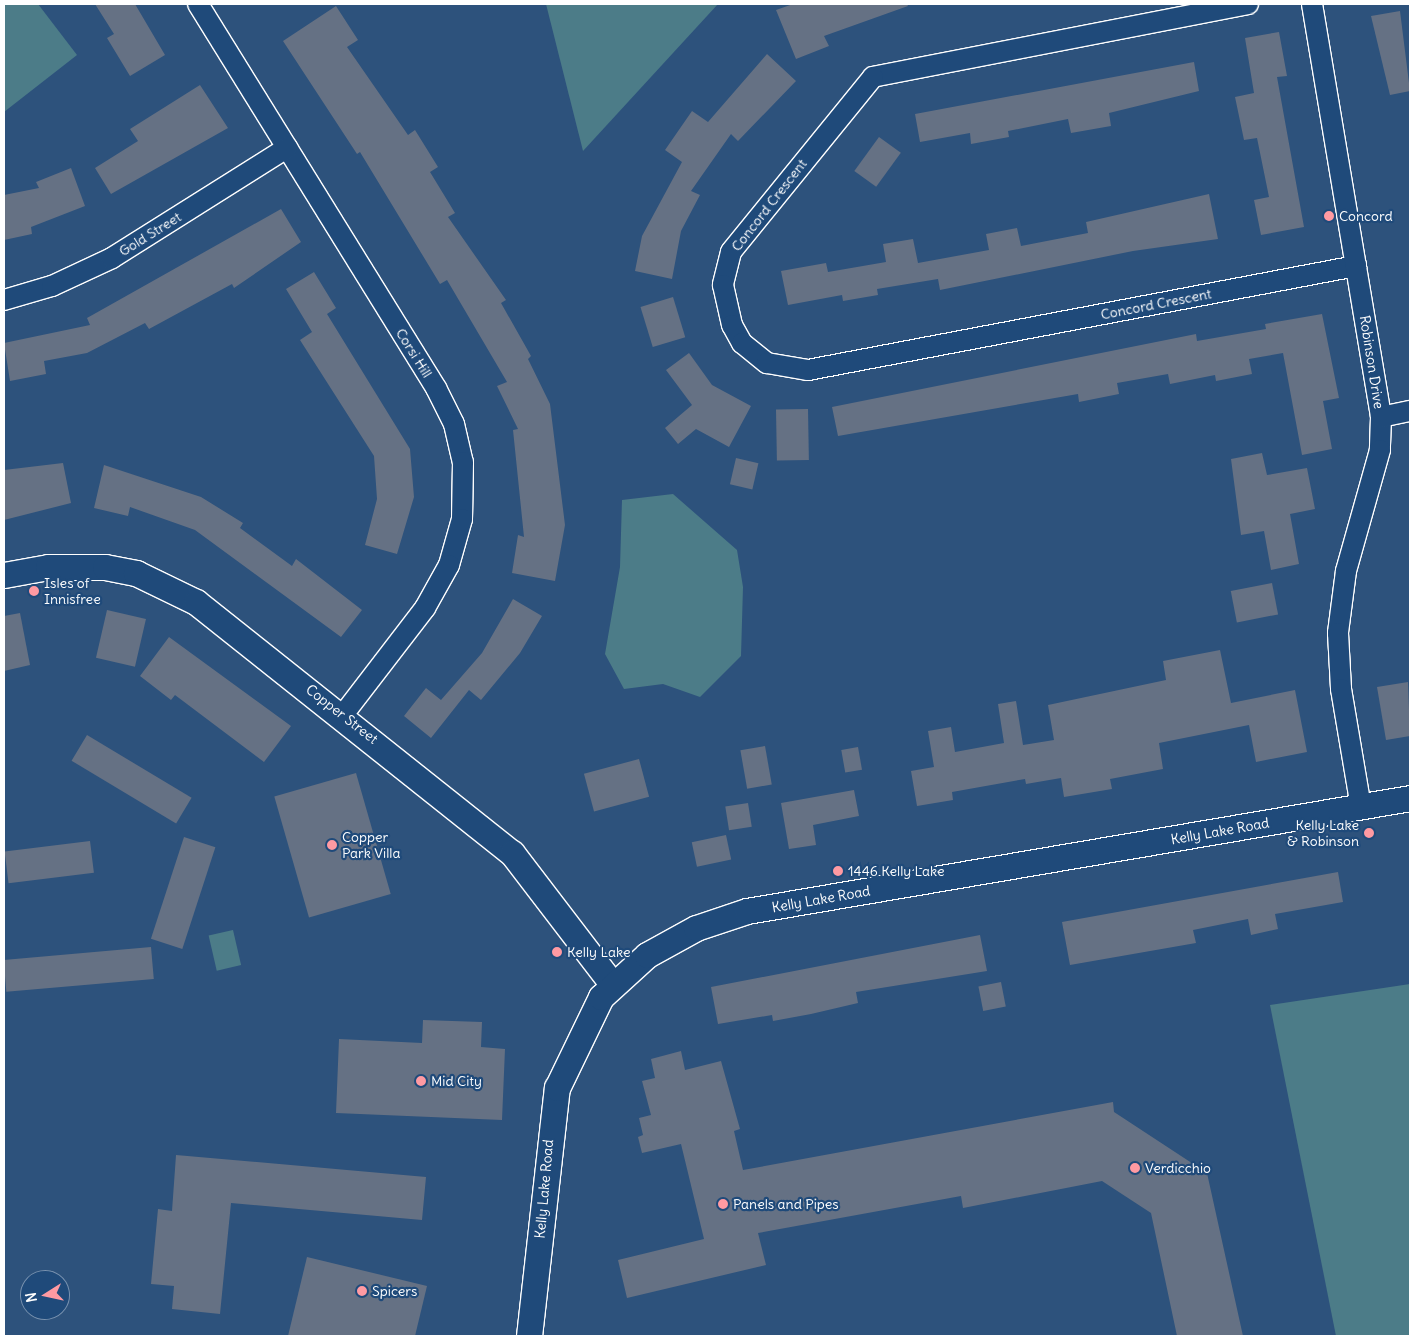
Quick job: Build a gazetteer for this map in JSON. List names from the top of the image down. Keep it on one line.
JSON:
{"streets":{"street":["Concord Crescent","Gold Street","Corsi Hill","Robinson Drive","Copper Street","Kelly Lake Road"]},"crossings":[["Concord Crescent","Robinson Drive"],["Gold Street","Corsi Hill"],["Corsi Hill","Copper Street"],["Robinson Drive","Kelly Lake Road"],["Copper Street","Kelly Lake Road"]],"places":["Concord","Isles of Innisfree","Kelly Lake & Robinson","Copper Park Villa","1446 Kelly Lake","Kelly Lake","Mid City","Verdicchio","Panels and Pipes","Spicers"],"north":"left"}
